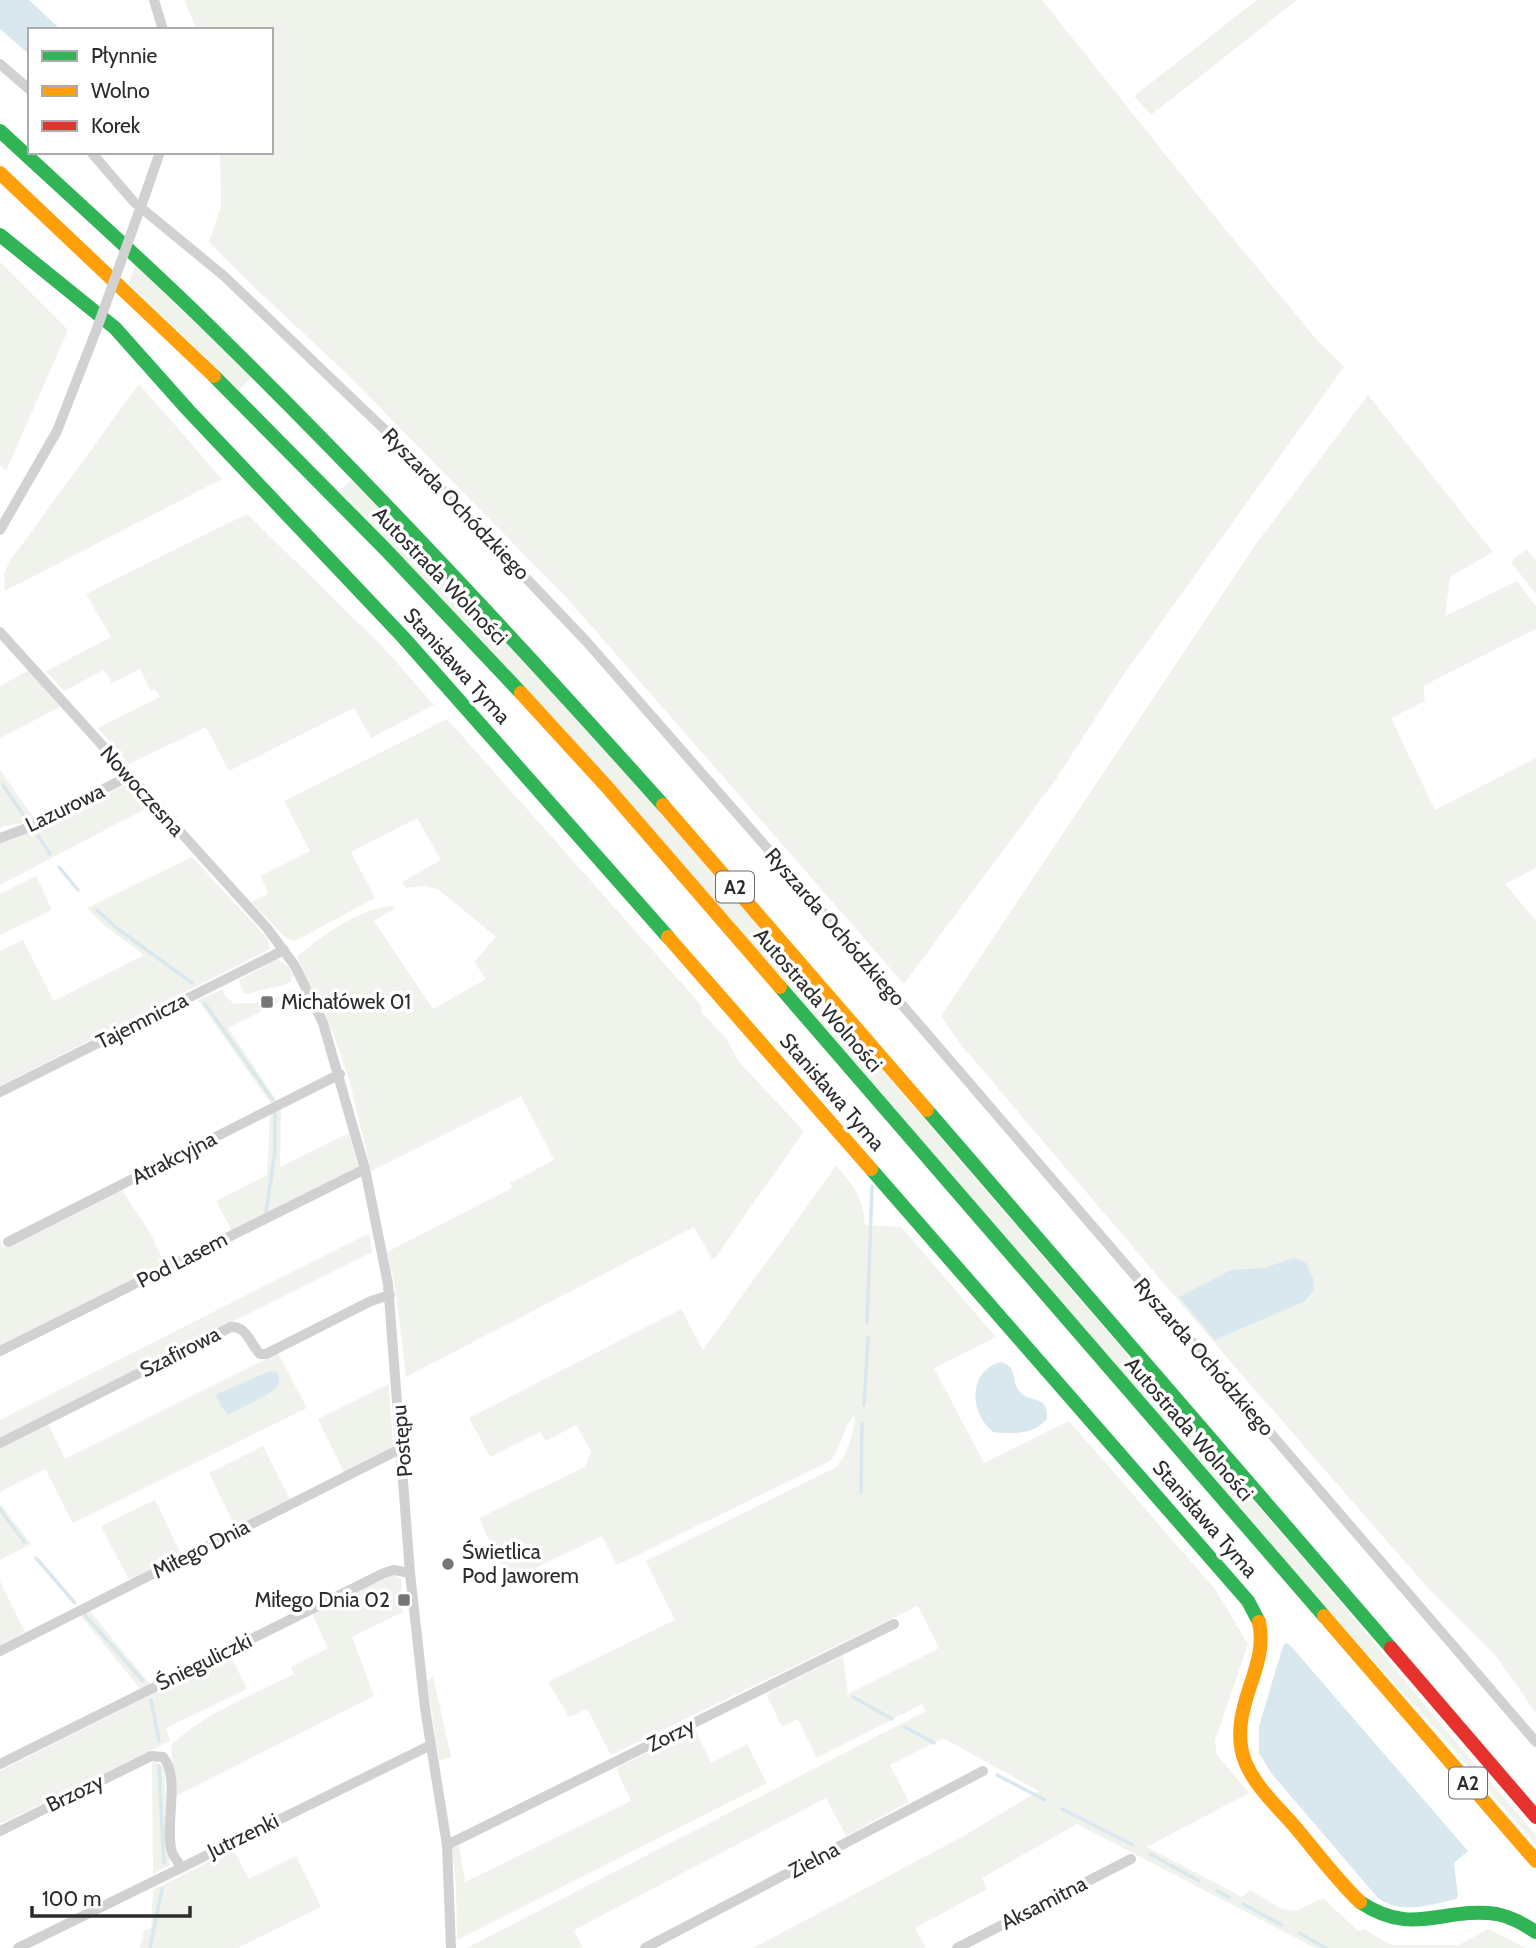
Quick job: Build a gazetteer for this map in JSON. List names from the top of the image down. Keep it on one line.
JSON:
{"streets":{"main road":["Autostrada Wolności","Stanisława Tyma","A2"],"street":["Ryszarda Ochódzkiego","Nowoczesna","Lazurowa","Tajemnicza","Atrakcyjna","Pod Lasem","Szafirowa","Postępu","Miłego Dnia","Śnieguliczki","Zorzy","Brzozy","Jutrzenki","Zielna","Aksamitna"]},"crossings":[["Nowoczesna","Lazurowa"],["Nowoczesna","Tajemnicza"],["Nowoczesna","Postępu"],["Tajemnicza","Postępu"],["Atrakcyjna","Postępu"],["Pod Lasem","Postępu"],["Szafirowa","Postępu"],["Postępu","Miłego Dnia"],["Postępu","Śnieguliczki"],["Postępu","Zorzy"],["Postępu","Jutrzenki"],["Brzozy","Jutrzenki"]],"places":{"transit":["Michałówek 01","Miłego Dnia 02"],"other":["Świetlica Pod Jaworem"]},"legend":["Płynnie","Wolno","Korek"],"scale_bar":"100 m"}
